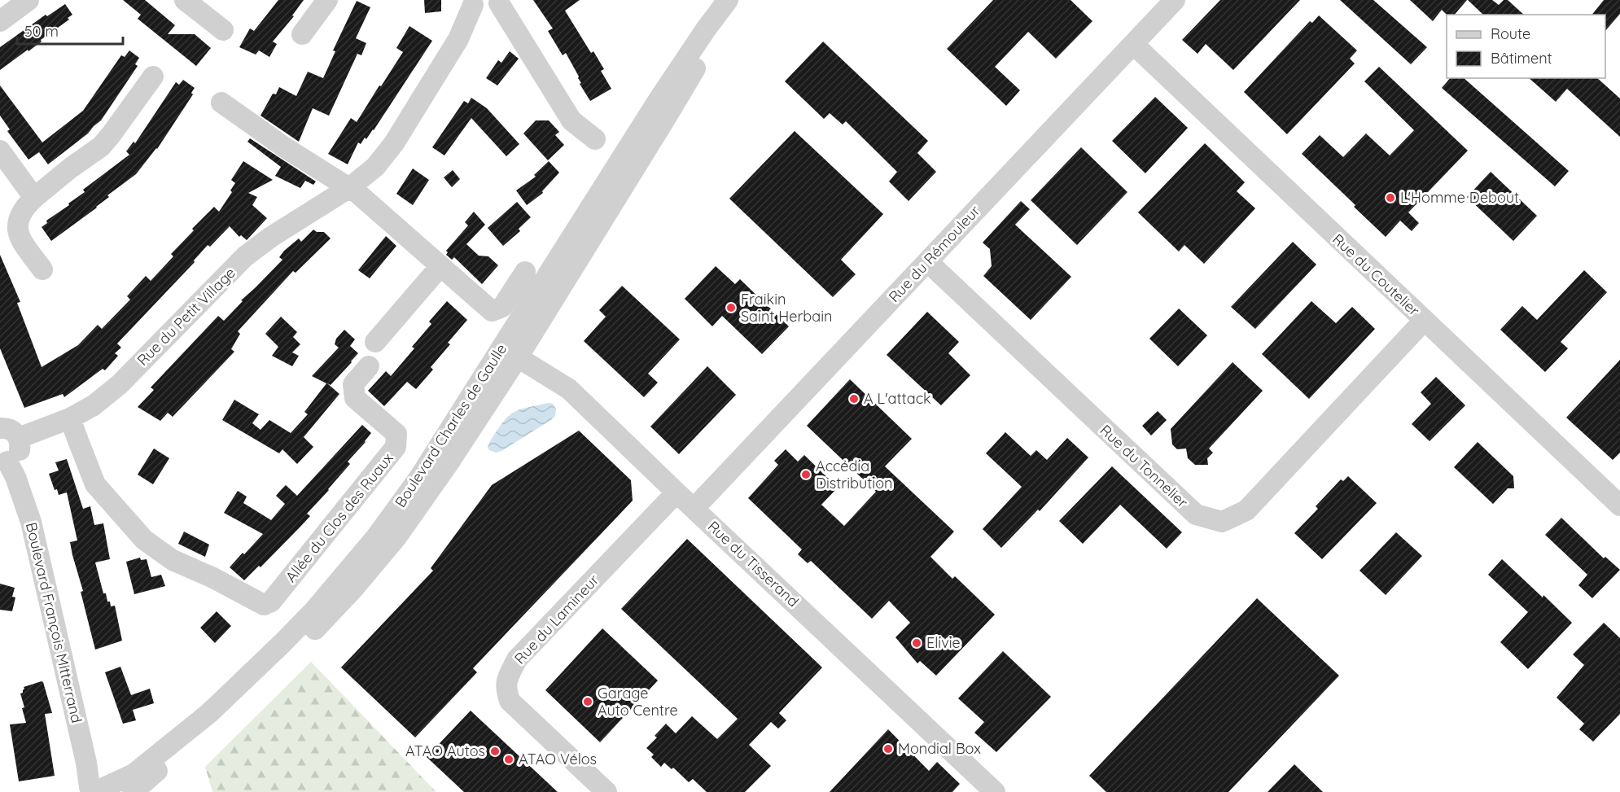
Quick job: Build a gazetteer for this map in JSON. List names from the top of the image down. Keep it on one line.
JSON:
{"streets":{"street":["Rue du Rémouleur","Rue du Coutelier","Rue du Petit Village","Boulevard Charles de Gaulle","Rue du Tonnelier","Allée du Clos des Ruaux","Rue du Tisserand","Rue du Lamineur","Boulevard François Mitterrand"]},"crossings":[["Rue du Rémouleur","Rue du Coutelier"],["Rue du Rémouleur","Rue du Tonnelier"],["Rue du Rémouleur","Rue du Tisserand"],["Rue du Coutelier","Rue du Tonnelier"],["Rue du Petit Village","Allée du Clos des Ruaux"],["Boulevard Charles de Gaulle","Rue du Tisserand"],["Boulevard Charles de Gaulle","Boulevard François Mitterrand"],["Rue du Tisserand","Rue du Lamineur"]],"places":["L'Homme Debout","Fraikin Saint Herbain","A L'attack","Accédia Distribution","Elivie","Garage Auto Centre","Mondial Box","ATAO Autos","ATAO Vélos"],"legend":["Route","Bâtiment"],"scale_bar":"50 m"}
